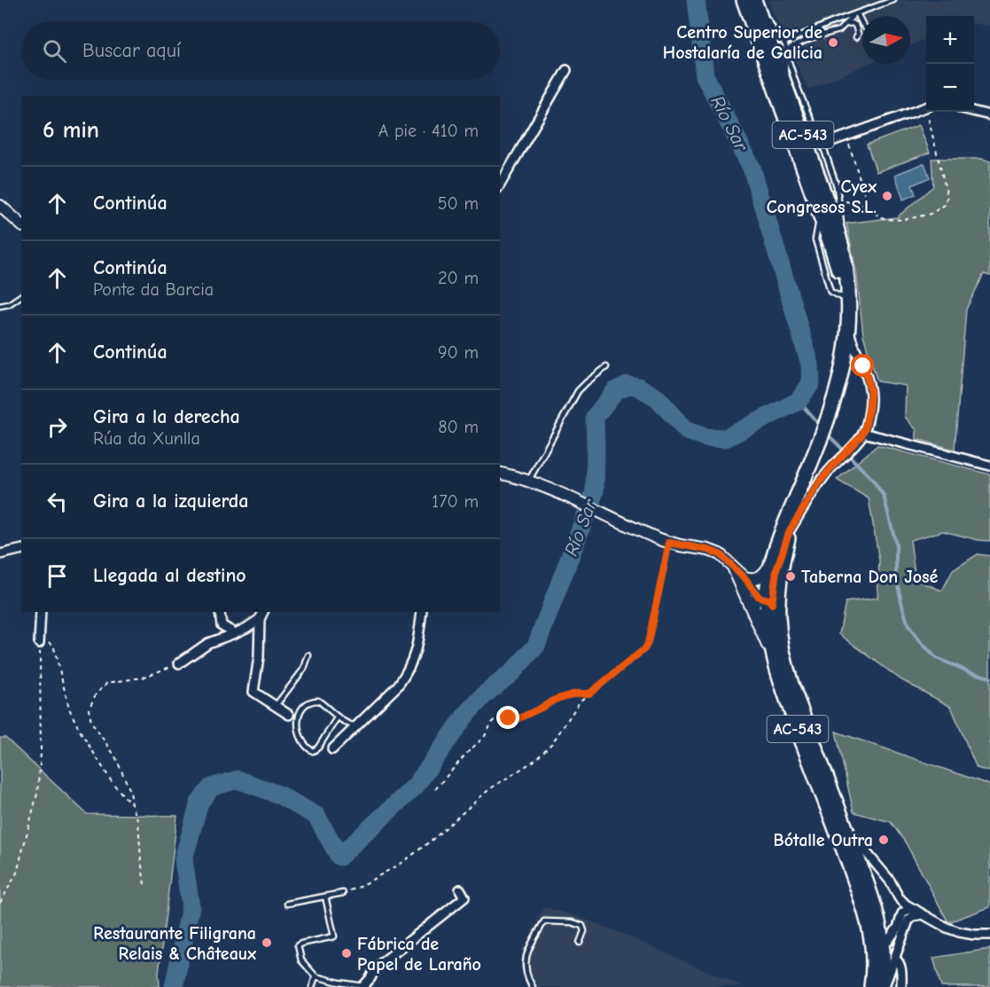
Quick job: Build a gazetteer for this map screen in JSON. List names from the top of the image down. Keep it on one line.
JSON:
{"streets":{"main road":["AC-543"]},"water":["Río Sar"],"places":["Centro Superior de Hostalaría de Galicia","Cyex Congresos S.L.","Taberna Don José","Bótalle Outra","Restaurante Filigrana Relais & Châteaux","Fábrica de Papel de Laraño"],"north":"right","page":{"map_buttons":["+","−"],"search":"Buscar aquí","heading":["6 min","A pie · 410 m"],"list":[["Continúa","50 m"],["Continúa","Ponte da Barcia","20 m"],["Continúa","90 m"],["Gira a la derecha","Rúa da Xunlla","80 m"],["Gira a la izquierda","170 m"],"Llegada al destino"]}}
